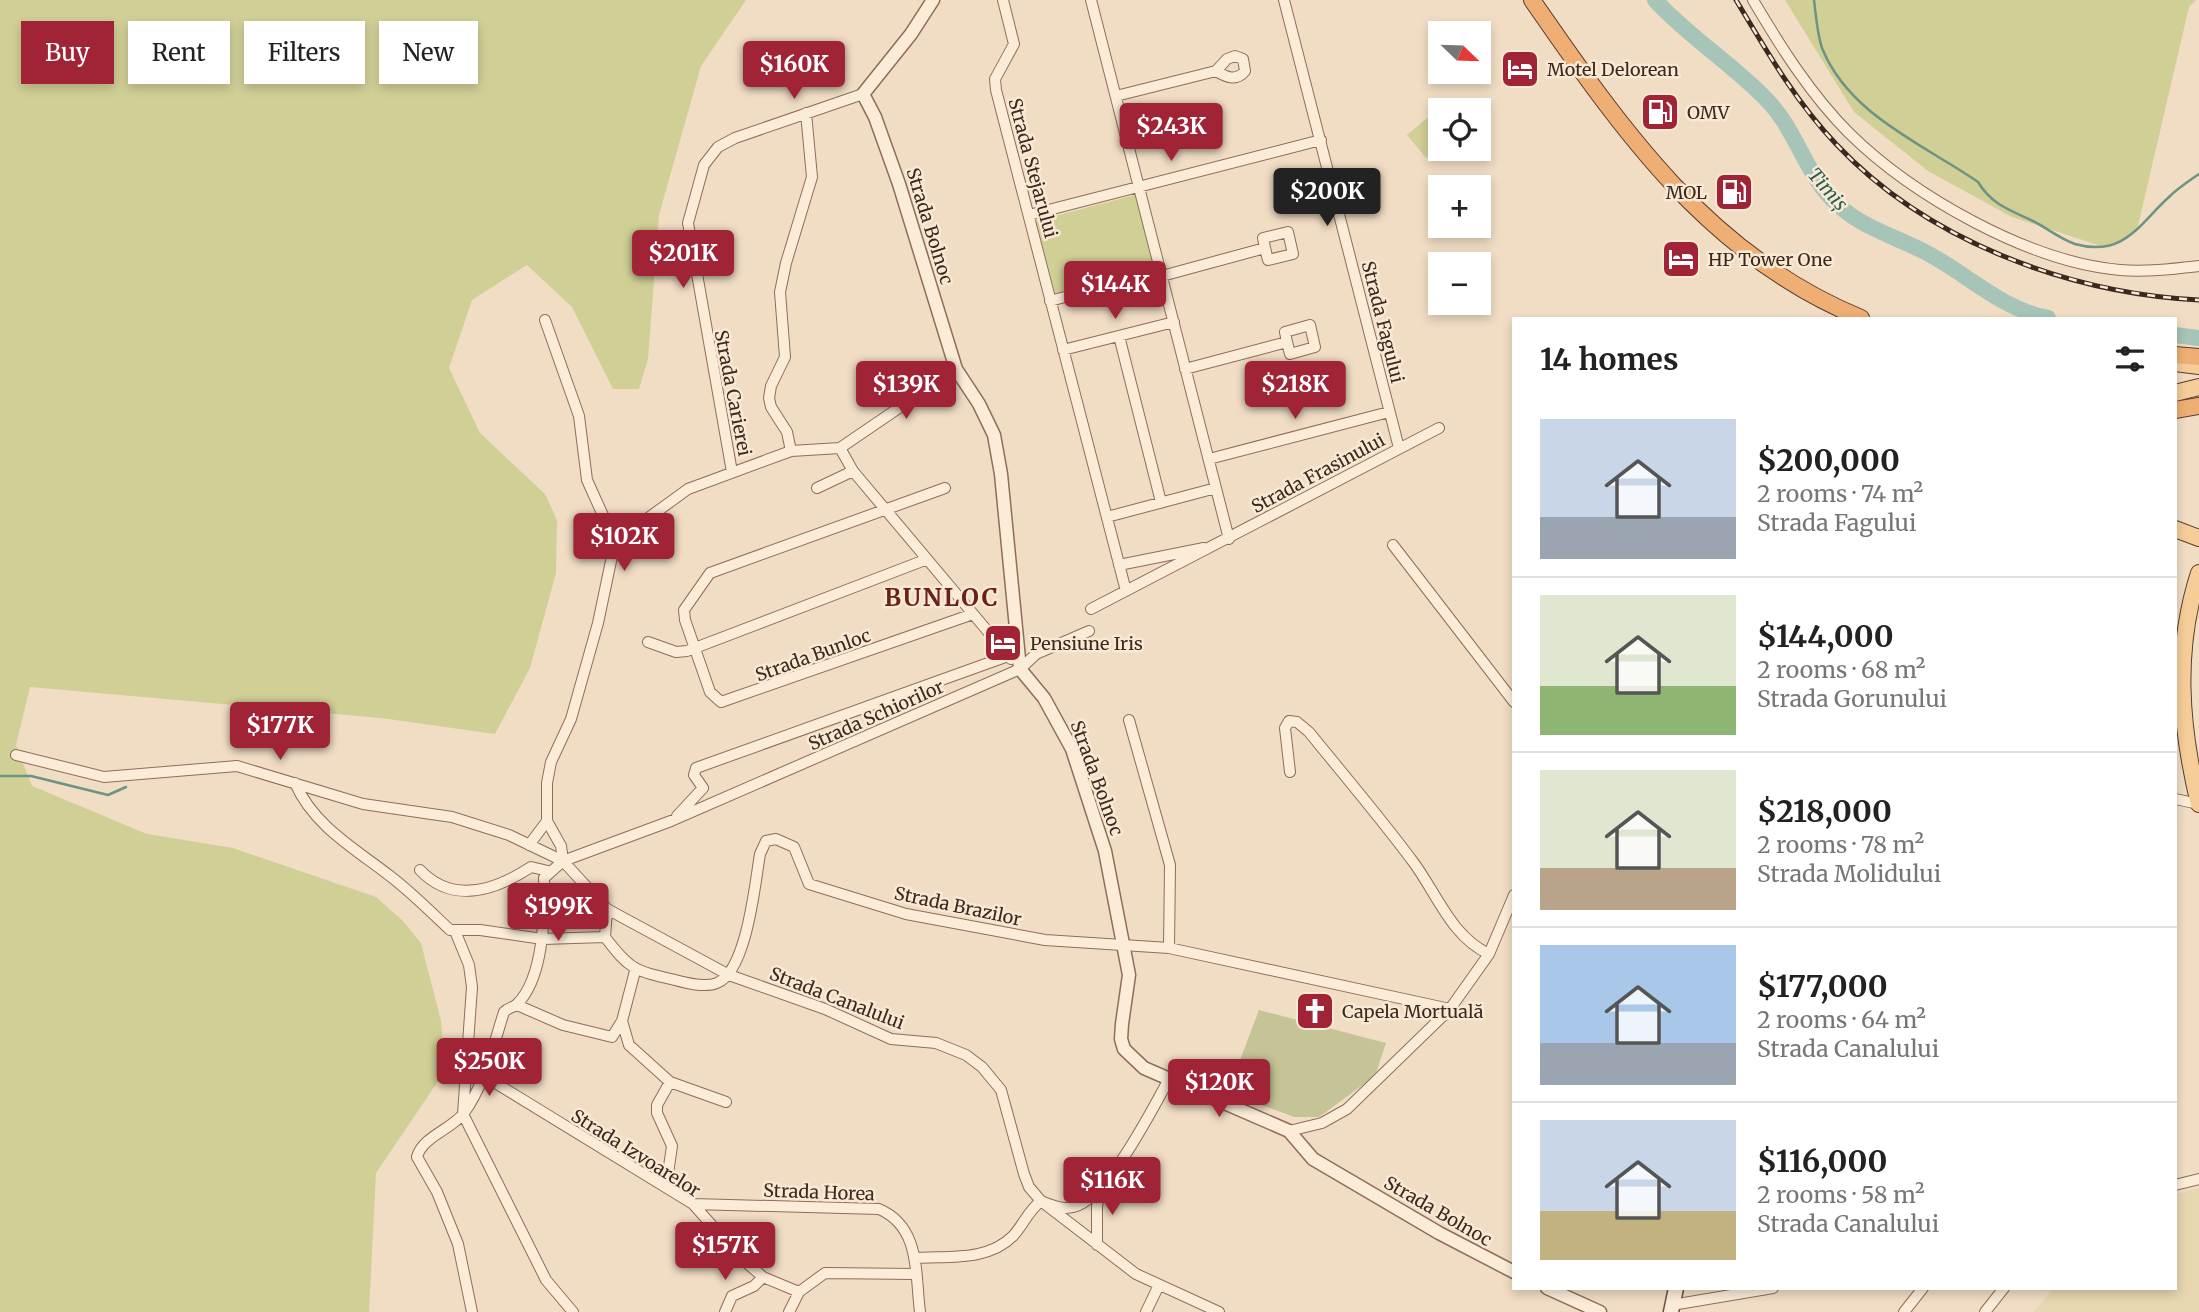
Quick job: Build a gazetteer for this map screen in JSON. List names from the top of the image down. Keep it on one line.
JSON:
{"streets":{"street":["Strada Stejarului","Strada Bolnoc","Strada Fagului","Strada Carierei","Strada Frasinului","Strada Bunloc","Strada Schiorilor","Strada Brazilor","Strada Canalului","Strada Izvoarelor","Strada Horea"]},"crossings":[["Strada Stejarului","Strada Frasinului"],["Strada Bolnoc","Strada Carierei"],["Strada Bolnoc","Strada Schiorilor"],["Strada Bolnoc","Strada Brazilor"],["Strada Fagului","Strada Frasinului"],["Strada Schiorilor","Strada Canalului"],["Strada Brazilor","Strada Canalului"],["Strada Izvoarelor","Strada Horea"]],"districts":["BUNLOC"],"water":["Timiș"],"places":{"hotel":["Motel Delorean","HP Tower One","Pensiune Iris"],"fuel station":["OMV","MOL"],"church":["Capela Mortuală"]},"north":"bottom right","page":{"map_buttons":["+","−"],"chip":["Buy","Rent","Filters","New"],"price":["$160K","$243K","$200K","$201K","$144K","$139K","$218K","$102K","$177K","$199K","$250K","$120K","$116K","$157K"],"heading":"14 homes","list":[{"name":"$200,000","note":"2 rooms · 74 m² · Strada Fagului"},{"name":"$144,000","note":"2 rooms · 68 m² · Strada Gorunului"},{"name":"$218,000","note":"2 rooms · 78 m² · Strada Molidului"},{"name":"$177,000","note":"2 rooms · 64 m² · Strada Canalului"},{"name":"$116,000","note":"2 rooms · 58 m² · Strada Canalului"}]}}
